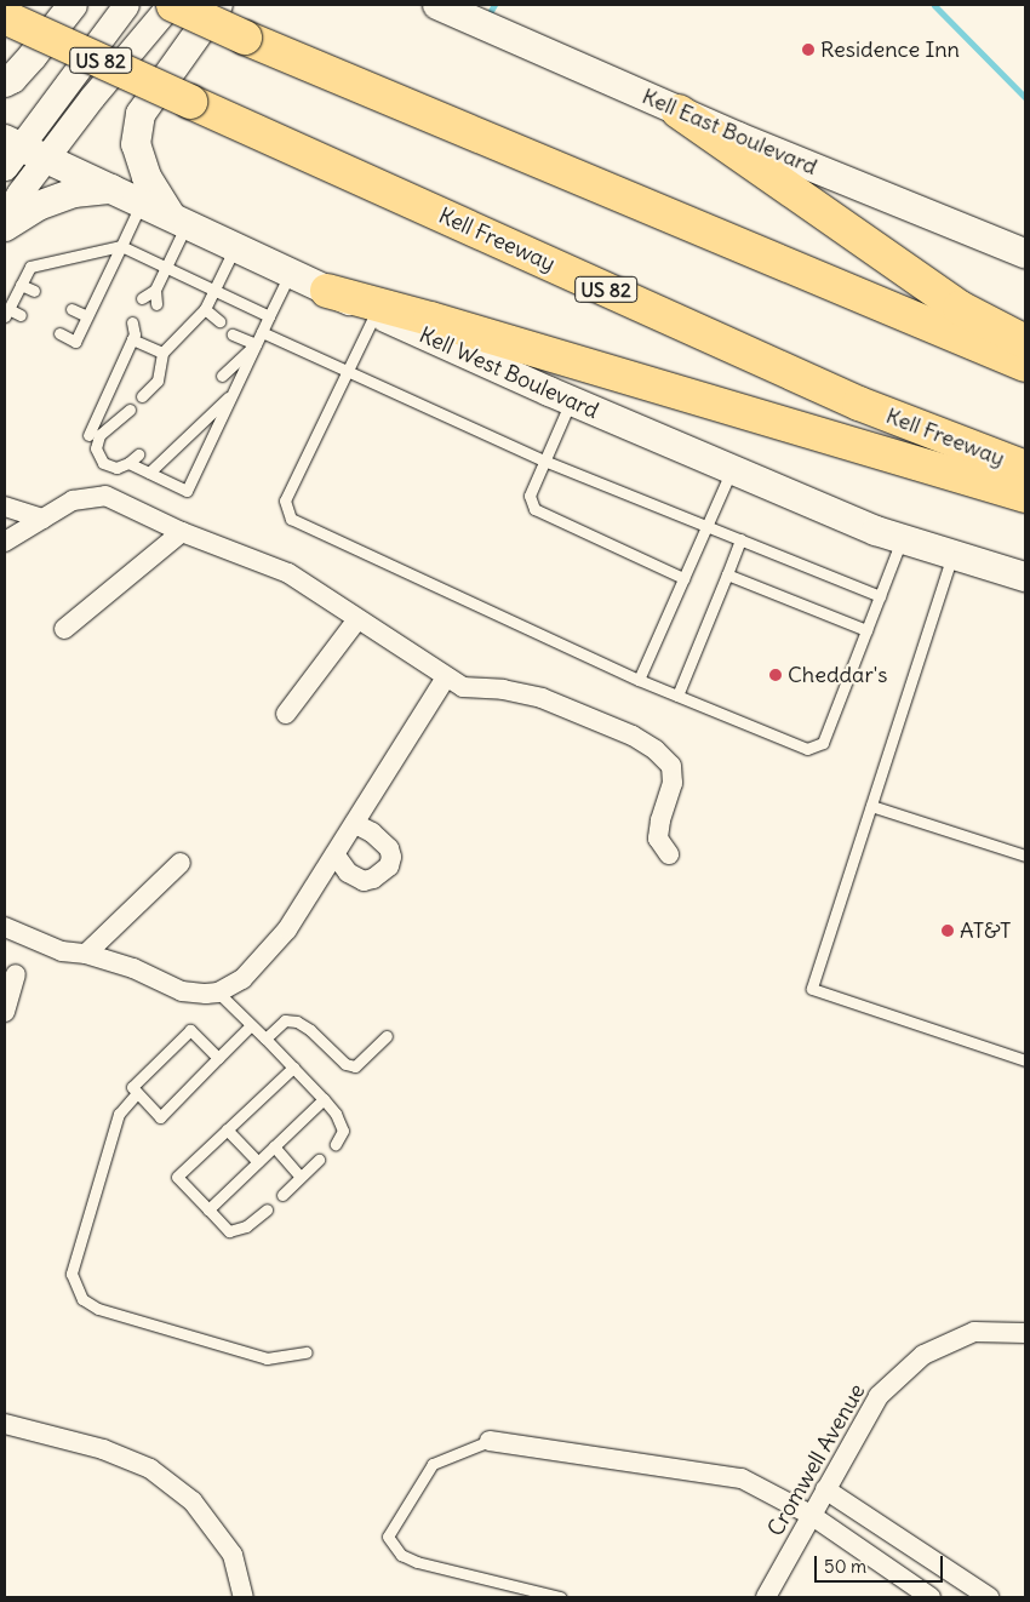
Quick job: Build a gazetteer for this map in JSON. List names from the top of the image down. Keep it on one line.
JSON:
{"streets":{"highway":["US 82","Kell Freeway"],"main road":["Kell East Boulevard","Kell West Boulevard"],"street":["Cromwell Avenue"]},"places":["Residence Inn","Cheddar's","AT&T"],"scale_bar":"50 m"}
